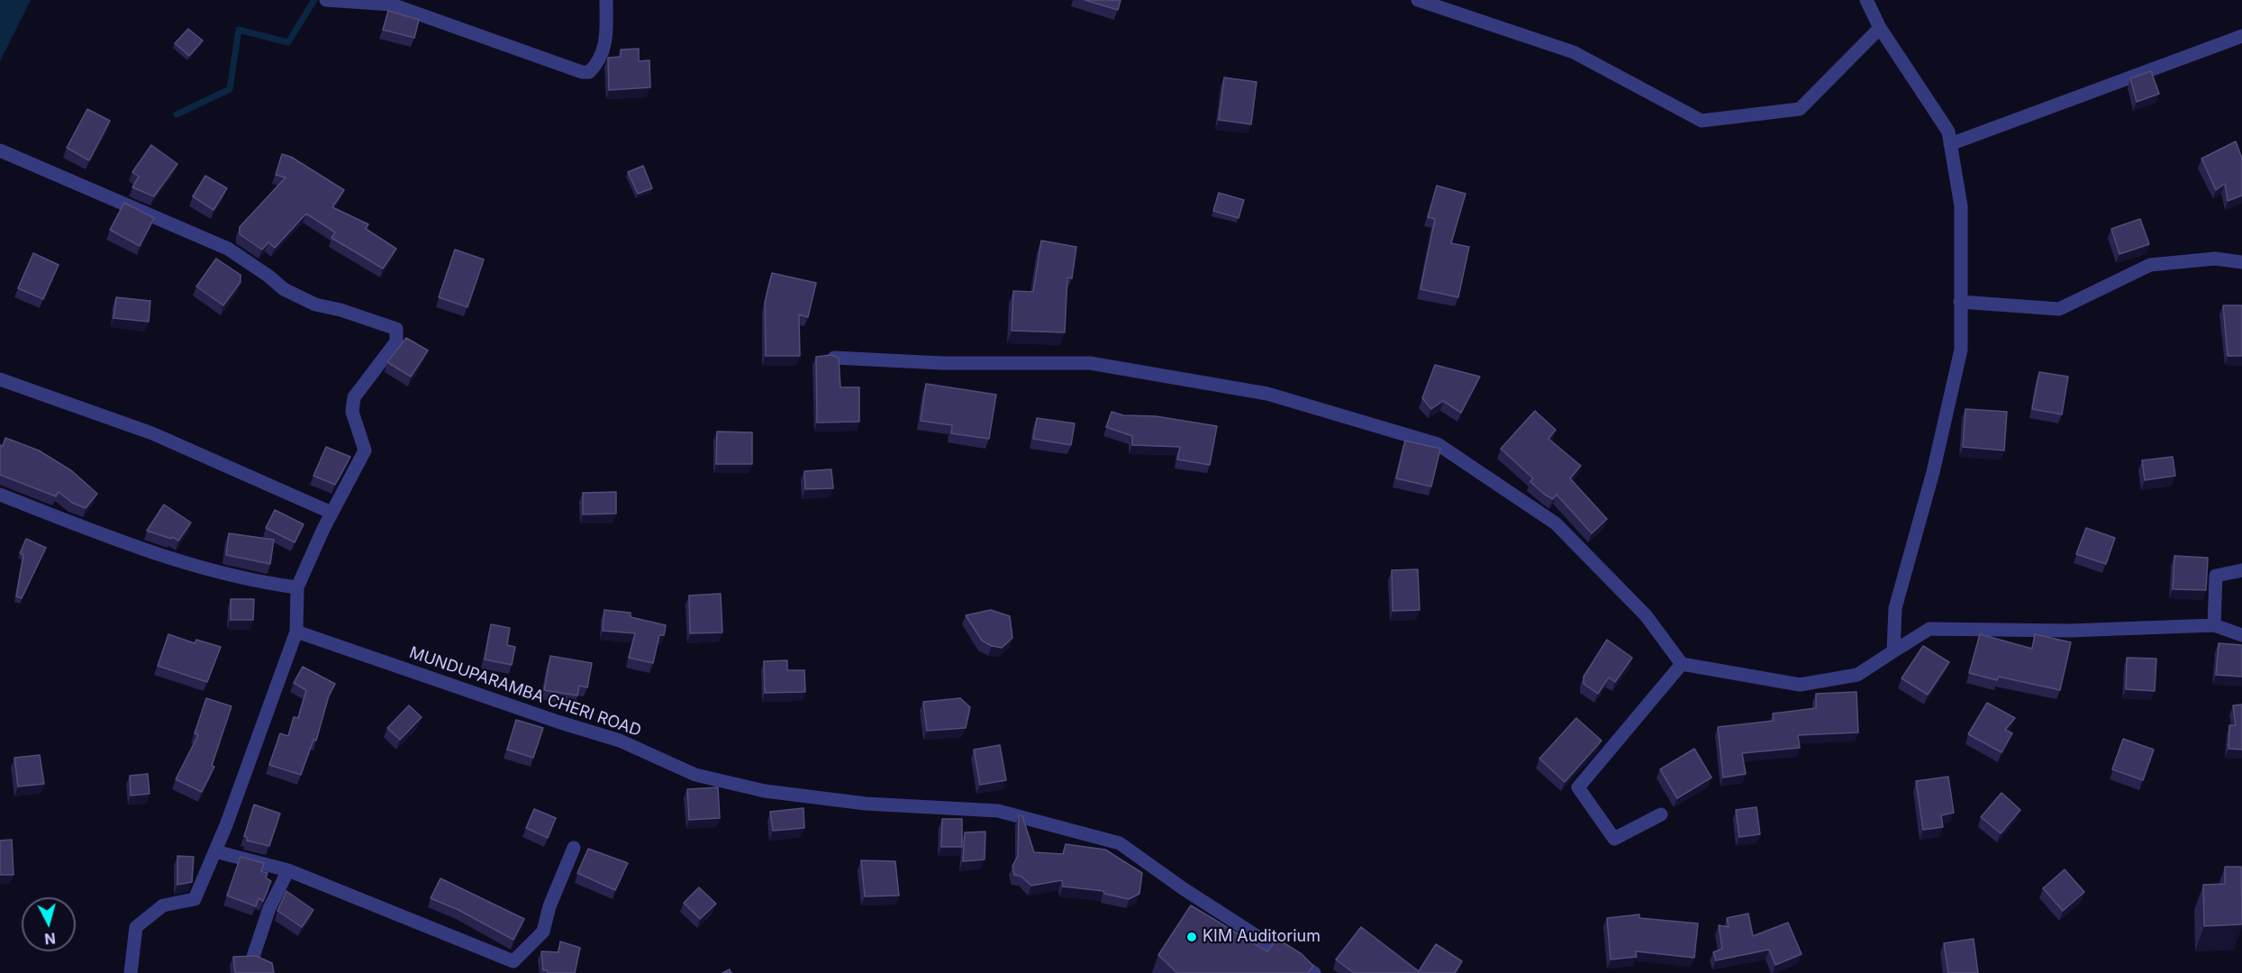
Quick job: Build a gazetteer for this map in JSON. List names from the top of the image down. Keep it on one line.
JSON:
{"streets":{"street":["MUNDUPARAMBA CHERI ROAD"]},"places":["KIM Auditorium"],"north":"bottom"}
